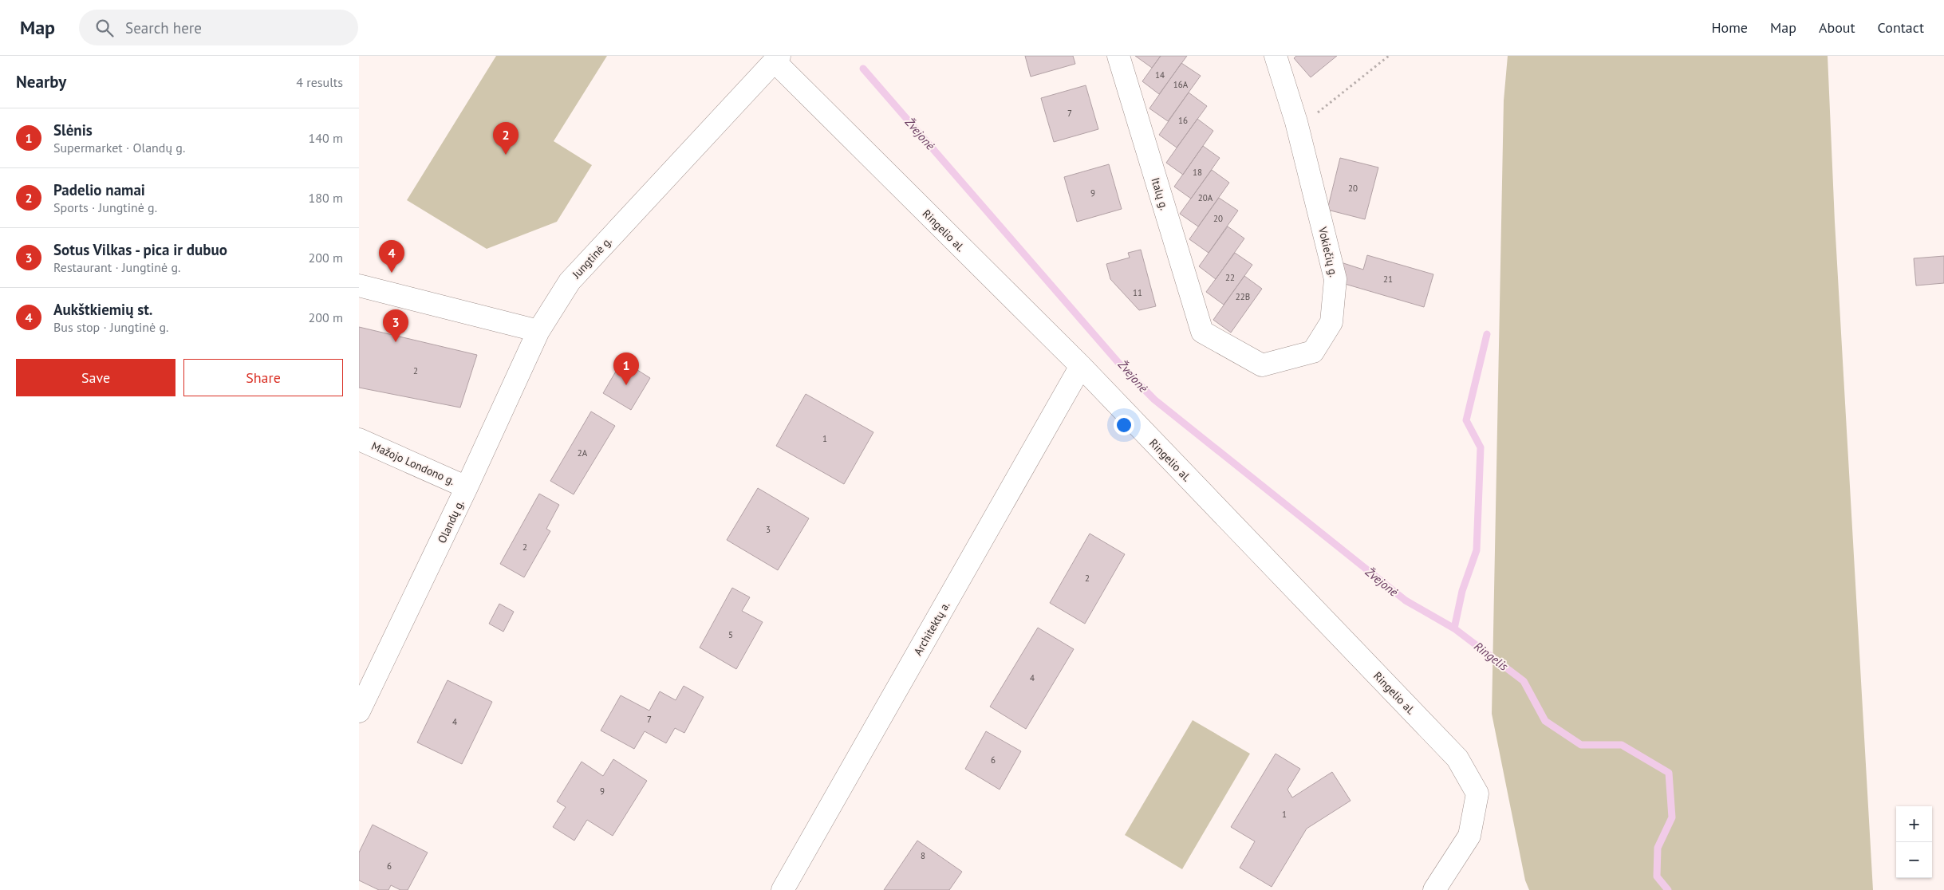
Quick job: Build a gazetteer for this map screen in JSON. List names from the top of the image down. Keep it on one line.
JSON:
{"streets":{"street":["Italų g.","Ringelio al.","Vokiečių g.","Jungtinė g.","Mažojo Londono g.","Olandų g.","Architektų a."]},"crossings":[["Italų g.","Vokiečių g."],["Ringelio al.","Jungtinė g."],["Ringelio al.","Architektų a."],["Jungtinė g.","Olandų g."],["Mažojo Londono g.","Olandų g."]],"water":["Žvejonė","Ringelis"],"house_numbers":["14","16A","7","16","18","20","9","20A","20","22","21","11","22B","2","1","2A","3","2","2","5","4","7","4","6","9","1","8","6"],"page":{"header":"Map","search":"Search here","nav":["Home","Map","About","Contact"],"heading":["Nearby","4 results"],"list":[{"mark":"1","name":"Slėnis","note":"Supermarket · Olandų g.","value":"140 m"},{"mark":"2","name":"Padelio namai","note":"Sports · Jungtinė g.","value":"180 m"},{"mark":"3","name":"Sotus Vilkas - pica ir dubuo","note":"Restaurant · Jungtinė g.","value":"200 m"},{"mark":"4","name":"Aukštkiemių st.","note":"Bus stop · Jungtinė g.","value":"200 m"}],"pins":["2","4","3","1"],"buttons":["Save","Share"],"map_buttons":["+","−"]}}
